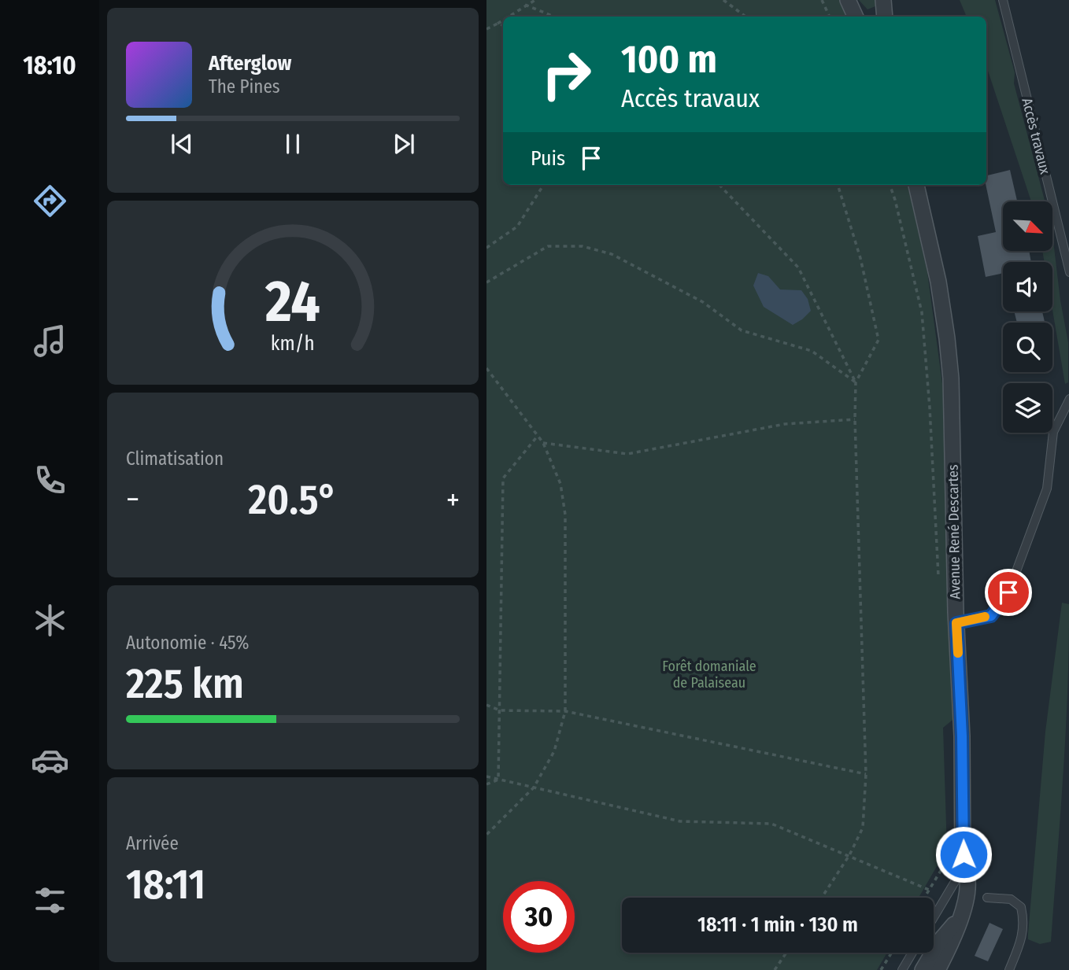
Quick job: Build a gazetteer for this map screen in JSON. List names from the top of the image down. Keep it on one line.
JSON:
{"streets":{"street":["Avenue René Descartes"],"lane":["Accès travaux"]},"parks":["Forêt domaniale de Palaiseau"],"north":"bottom right","page":{"tabs":"18:10","turn":["100 m","Accès travaux"],"song":["Afterglow","The Pines"],"then":"Puis","tile":["Climatisation",["Autonomie · 45%","225 km"],["Arrivée","18:11"]],"heat":["−","20.5°","+"],"limit":"30","trip":"18:11 · 1 min · 130 m","gauge":["24","km/h"]}}
